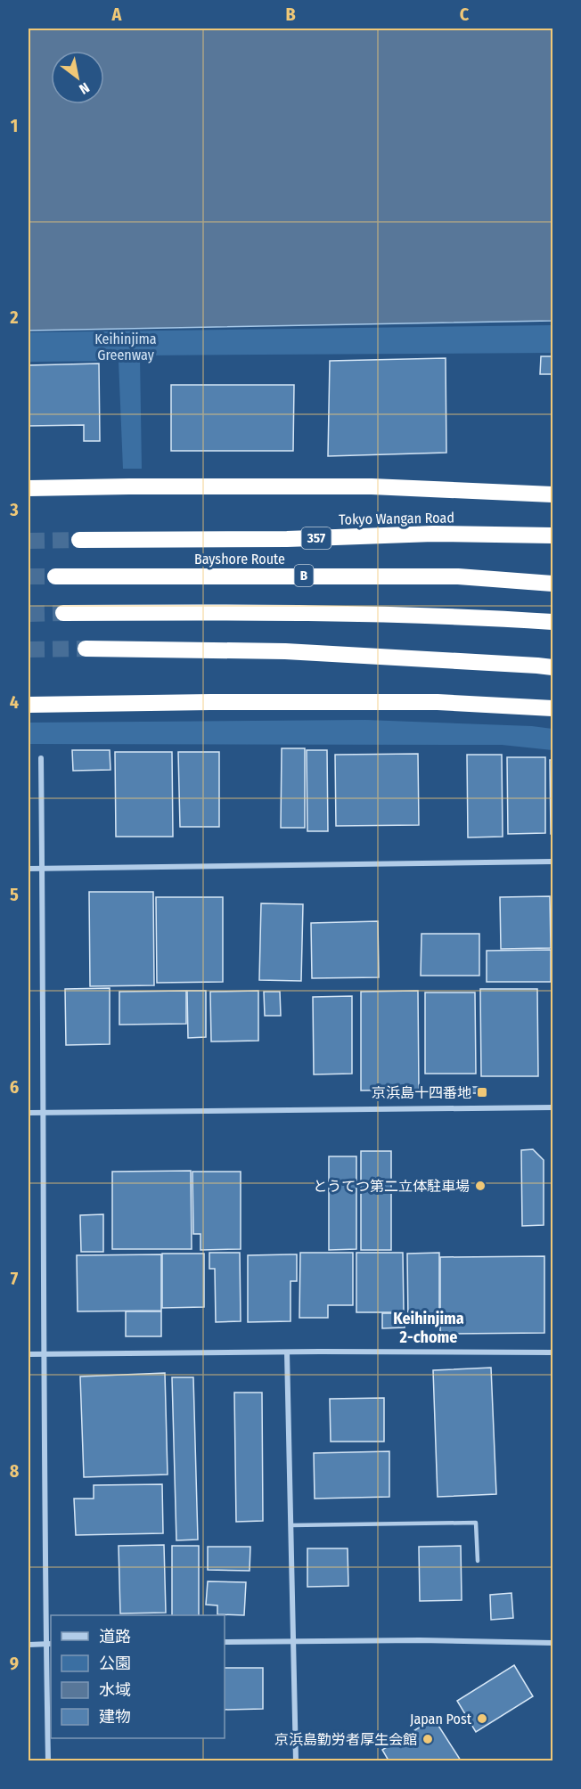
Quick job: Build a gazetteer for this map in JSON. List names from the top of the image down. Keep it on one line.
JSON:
{"streets":{"highway":["Tokyo Wangan Road","357","Bayshore Route","B"]},"districts":["Keihinjima 2-chome"],"parks":["Keihinjima Greenway"],"places":{"transit":["京浜島十四番地"],"other":["とうてつ第二立体駐車場","Japan Post","京浜島勤労者厚生会館"]},"legend":["道路","公園","水域","建物"],"north":"bottom right","grid":{"columns":["A","B","C"],"rows":["1","2","3","4","5","6","7","8","9"]}}
